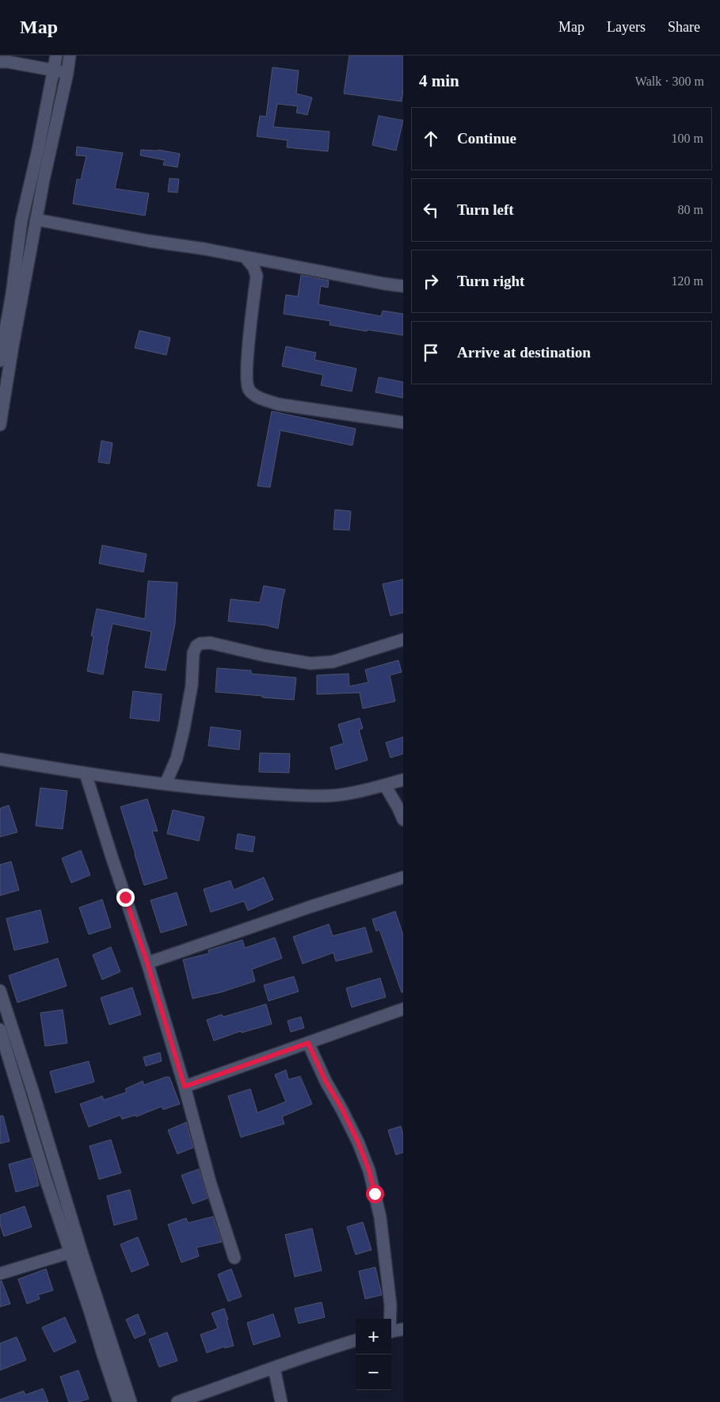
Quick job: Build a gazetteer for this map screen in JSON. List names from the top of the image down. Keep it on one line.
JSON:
{"page":{"header":"Map","nav":["Map","Layers","Share"],"heading":["4 min","Walk · 300 m"],"list":[["Continue","100 m"],["Turn left","80 m"],["Turn right","120 m"],"Arrive at destination"],"map_buttons":["+","−"]}}
